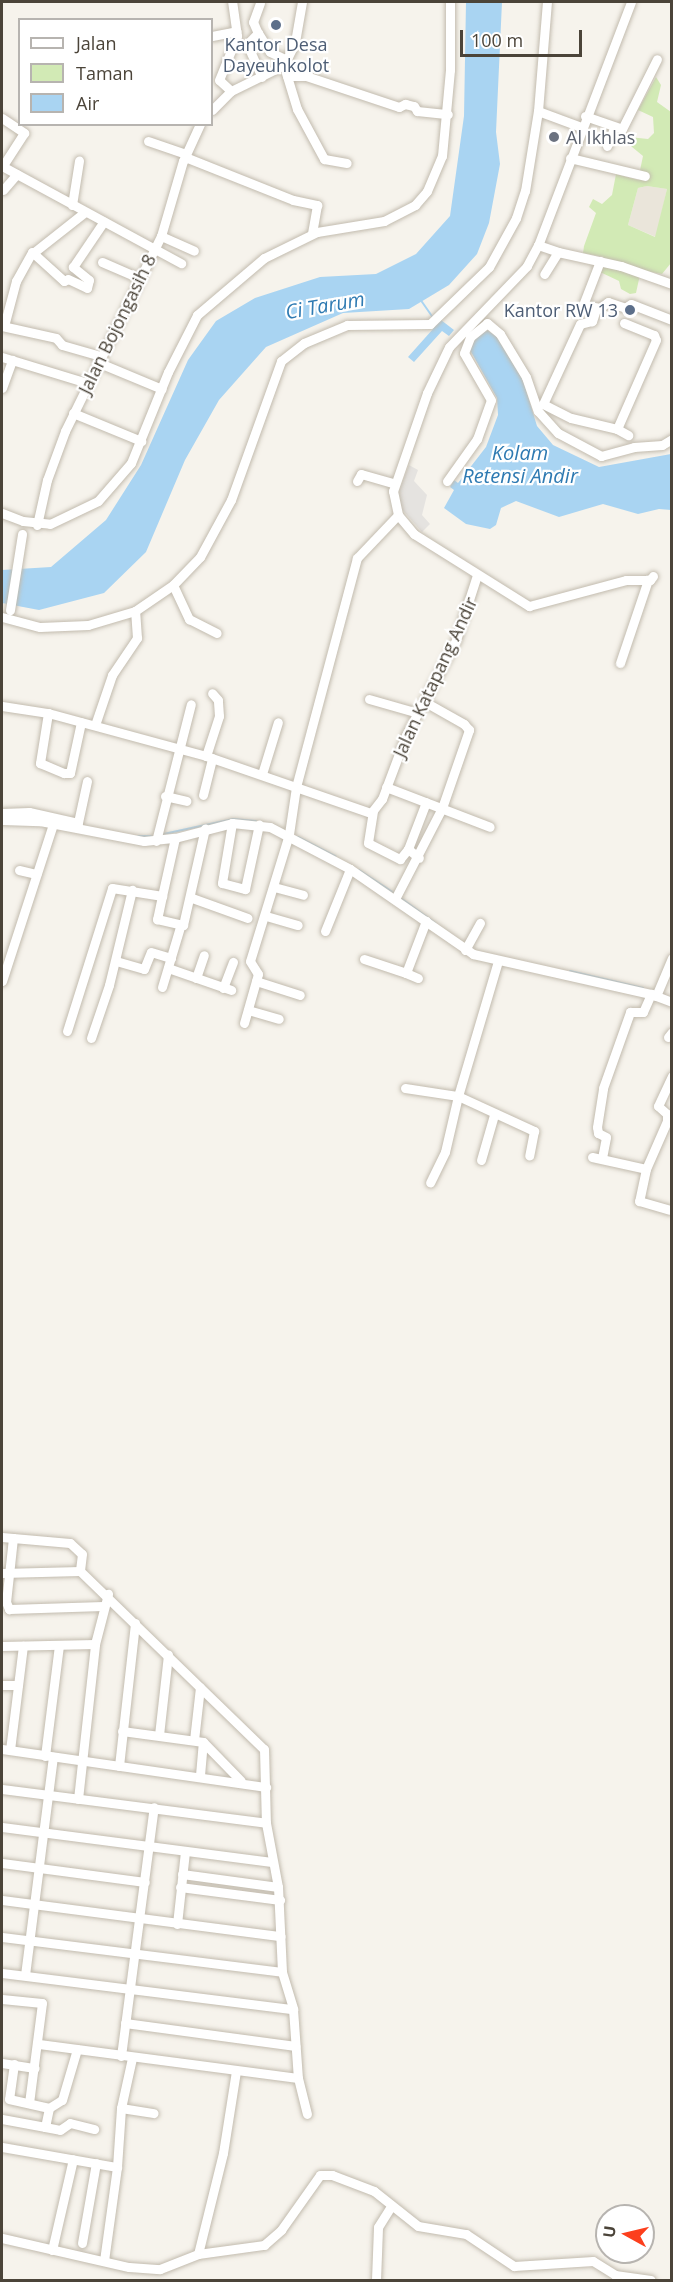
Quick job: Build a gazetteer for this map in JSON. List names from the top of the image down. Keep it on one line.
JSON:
{"streets":{"street":["Jalan Bojongasih 8","Jalan Katapang Andir"]},"water":["Ci Tarum","Kolam Retensi Andir"],"places":["Kantor Desa Dayeuhkolot","Al Ikhlas","Kantor RW 13"],"legend":["Jalan","Taman","Air"],"scale_bar":"100 m","north":"left"}
